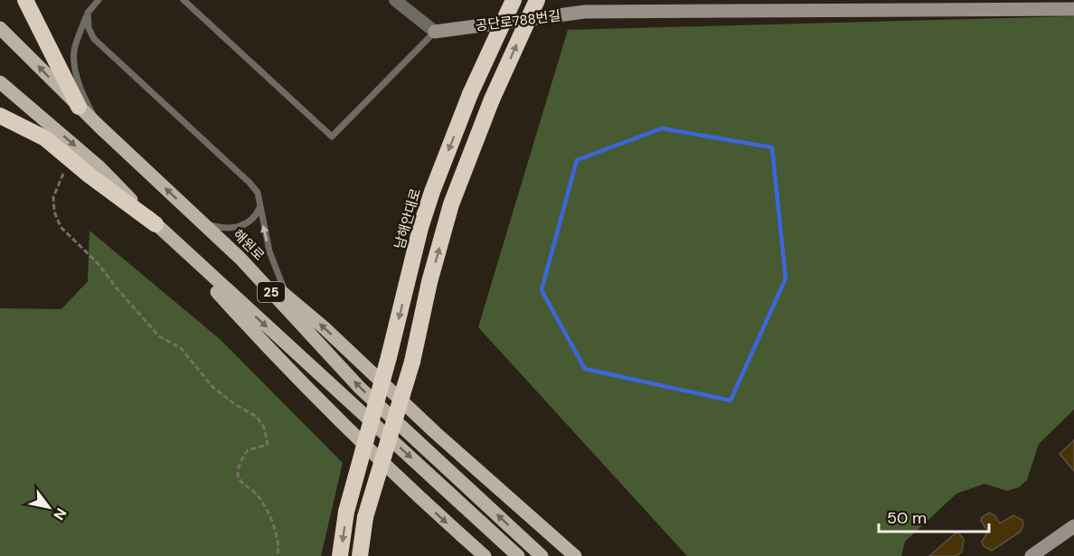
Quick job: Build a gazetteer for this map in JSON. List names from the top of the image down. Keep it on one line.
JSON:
{"streets":{"highway":["남해안대로"],"main road":["해원로","25"],"street":["공단로788번길"]},"scale_bar":"50 m","north":"bottom right"}
